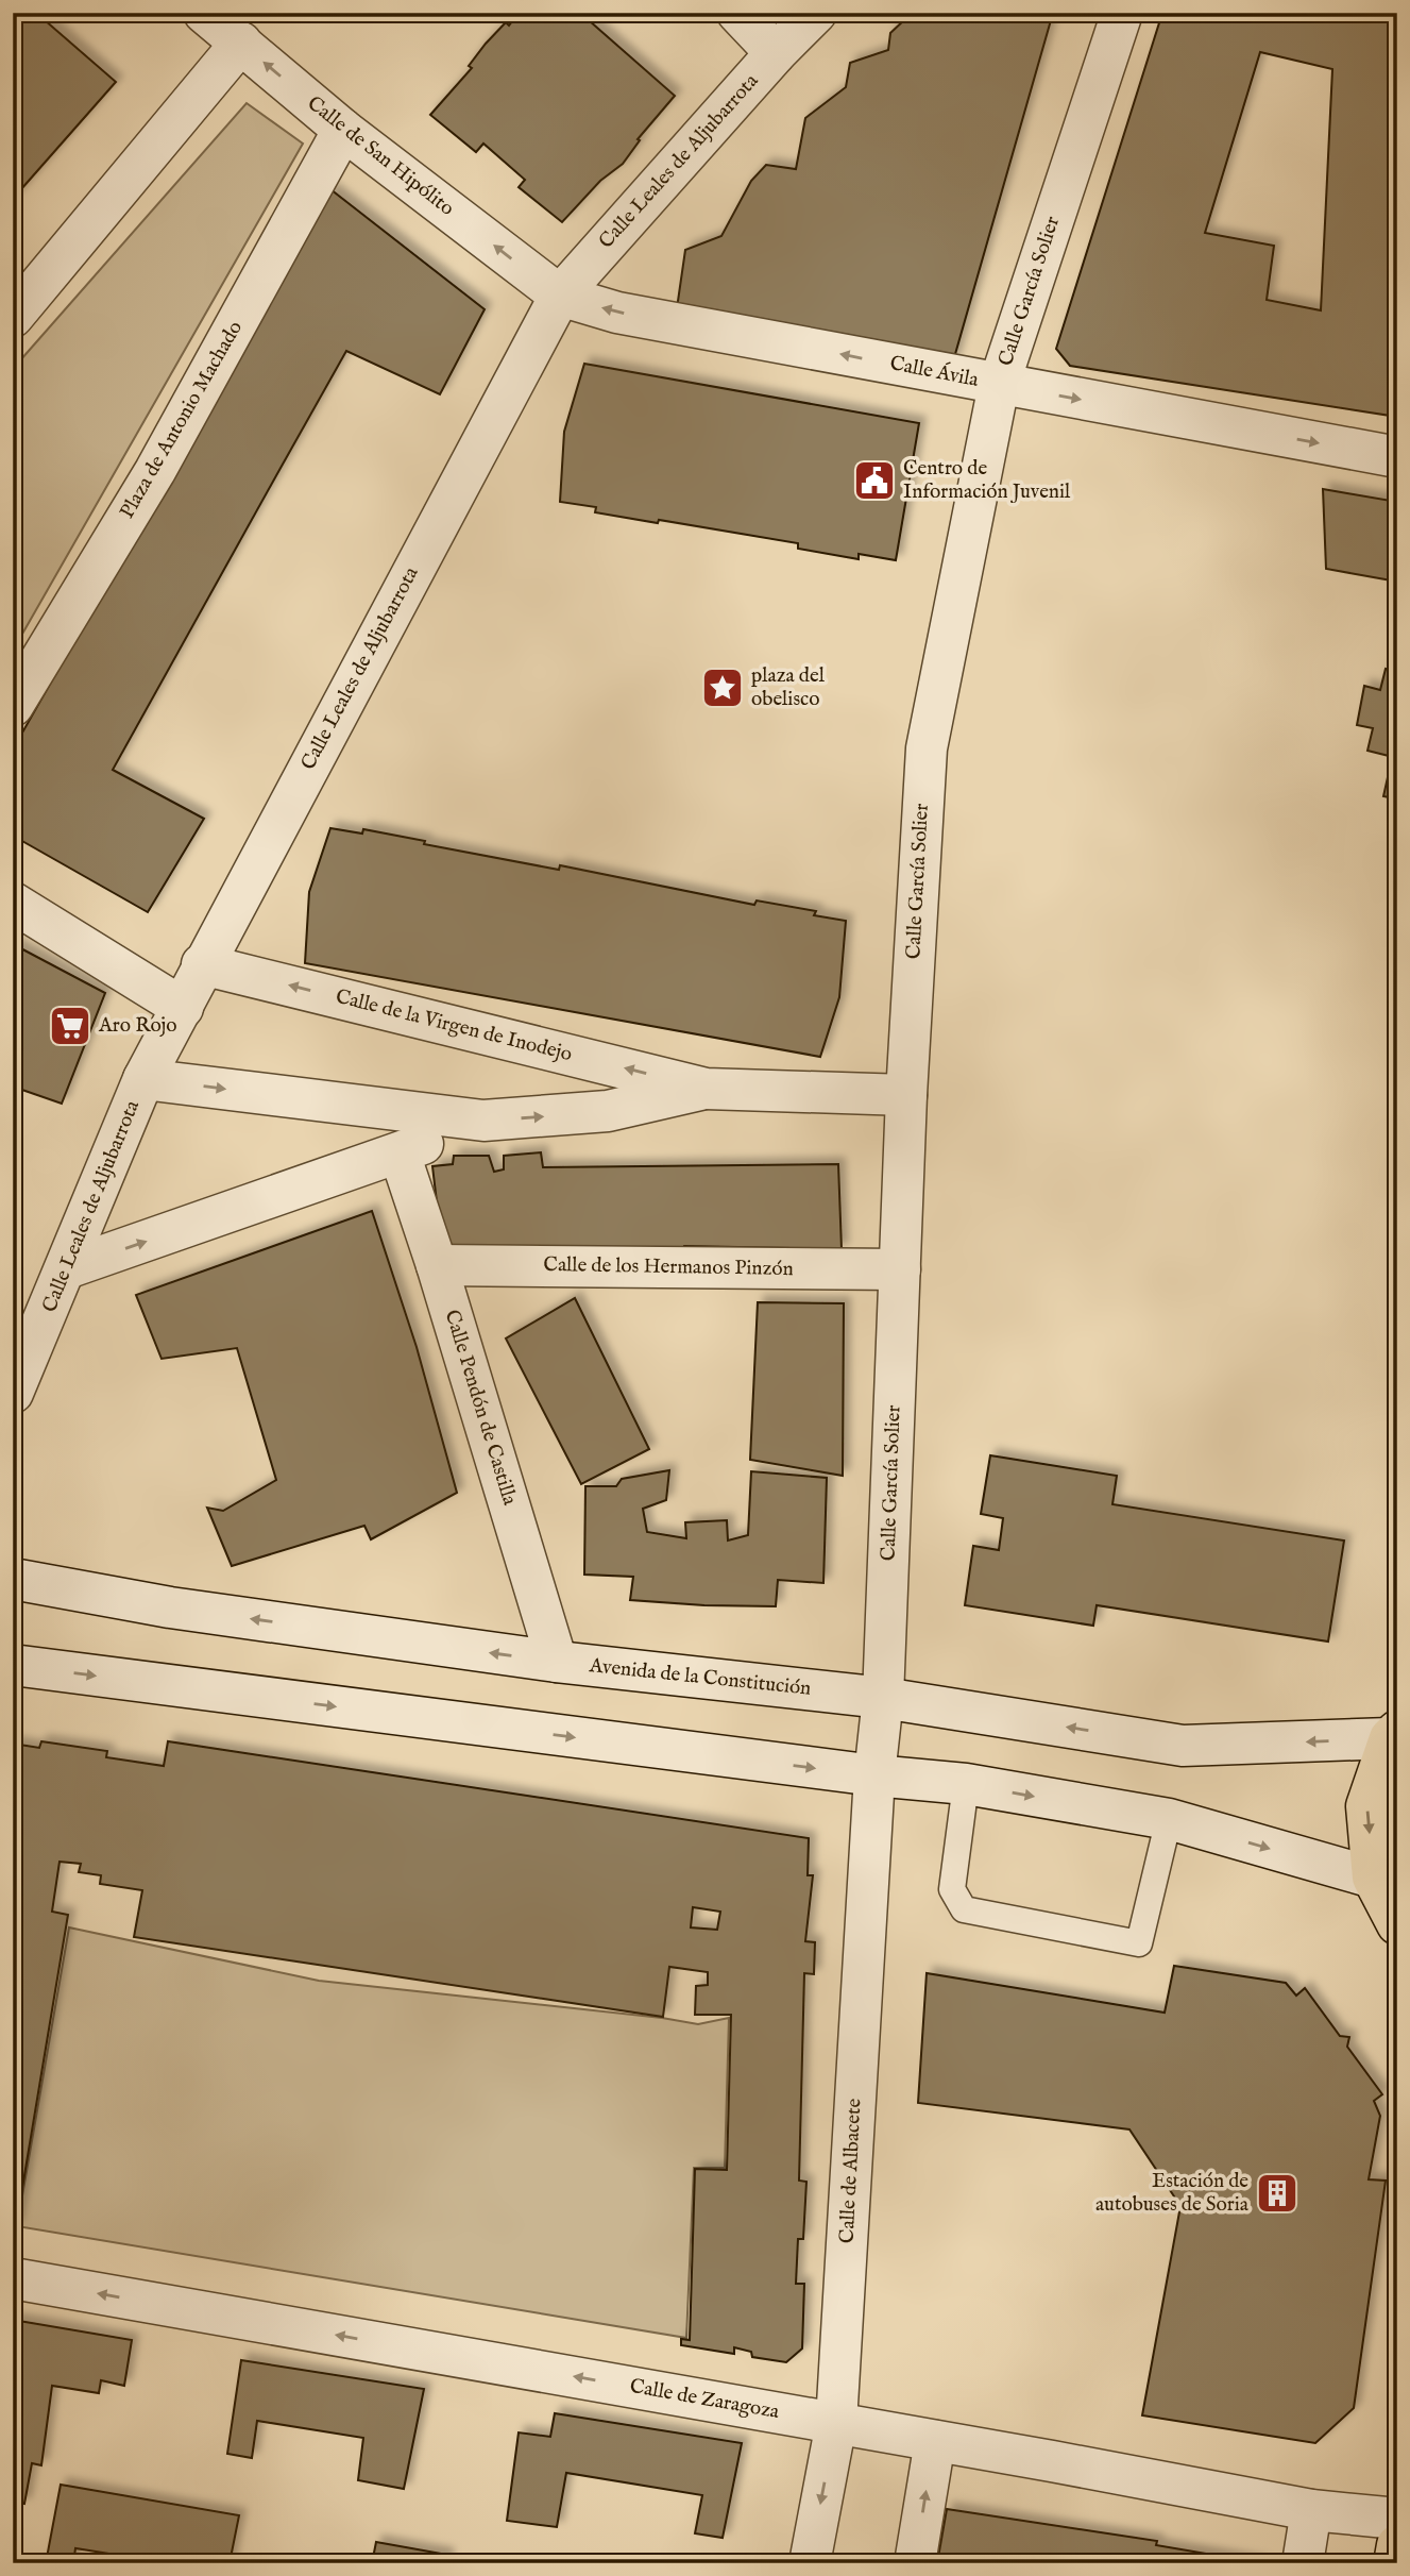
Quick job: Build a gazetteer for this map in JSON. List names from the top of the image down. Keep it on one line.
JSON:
{"streets":{"street":["Calle de San Hipólito","Calle Leales de Aljubarrota","Calle García Solier","Calle Ávila","Plaza de Antonio Machado","Calle de la Virgen de Inodejo","Calle de los Hermanos Pinzón","Calle Pendón de Castilla","Avenida de la Constitución","Calle de Albacete","Calle de Zaragoza"]},"crossings":[["Calle de San Hipólito","Calle Leales de Aljubarrota"],["Calle de San Hipólito","Calle Ávila"],["Calle de San Hipólito","Plaza de Antonio Machado"],["Calle Leales de Aljubarrota","Calle Ávila"],["Calle Leales de Aljubarrota","Calle de la Virgen de Inodejo"],["Calle García Solier","Calle Ávila"],["Calle García Solier","Calle de la Virgen de Inodejo"],["Calle García Solier","Calle de los Hermanos Pinzón"],["Calle García Solier","Avenida de la Constitución"],["Calle García Solier","Calle de Albacete"],["Calle de la Virgen de Inodejo","Calle Pendón de Castilla"],["Calle de los Hermanos Pinzón","Calle Pendón de Castilla"],["Calle Pendón de Castilla","Avenida de la Constitución"],["Calle de Albacete","Calle de Zaragoza"]],"one_way":["Calle de San Hipólito","Calle de Zaragoza"],"places":{"public building":["Centro de Información Juvenil"],"place":["plaza del obelisco"],"supermarket":["Aro Rojo"],"building":["Estación de autobuses de Soria"]}}
